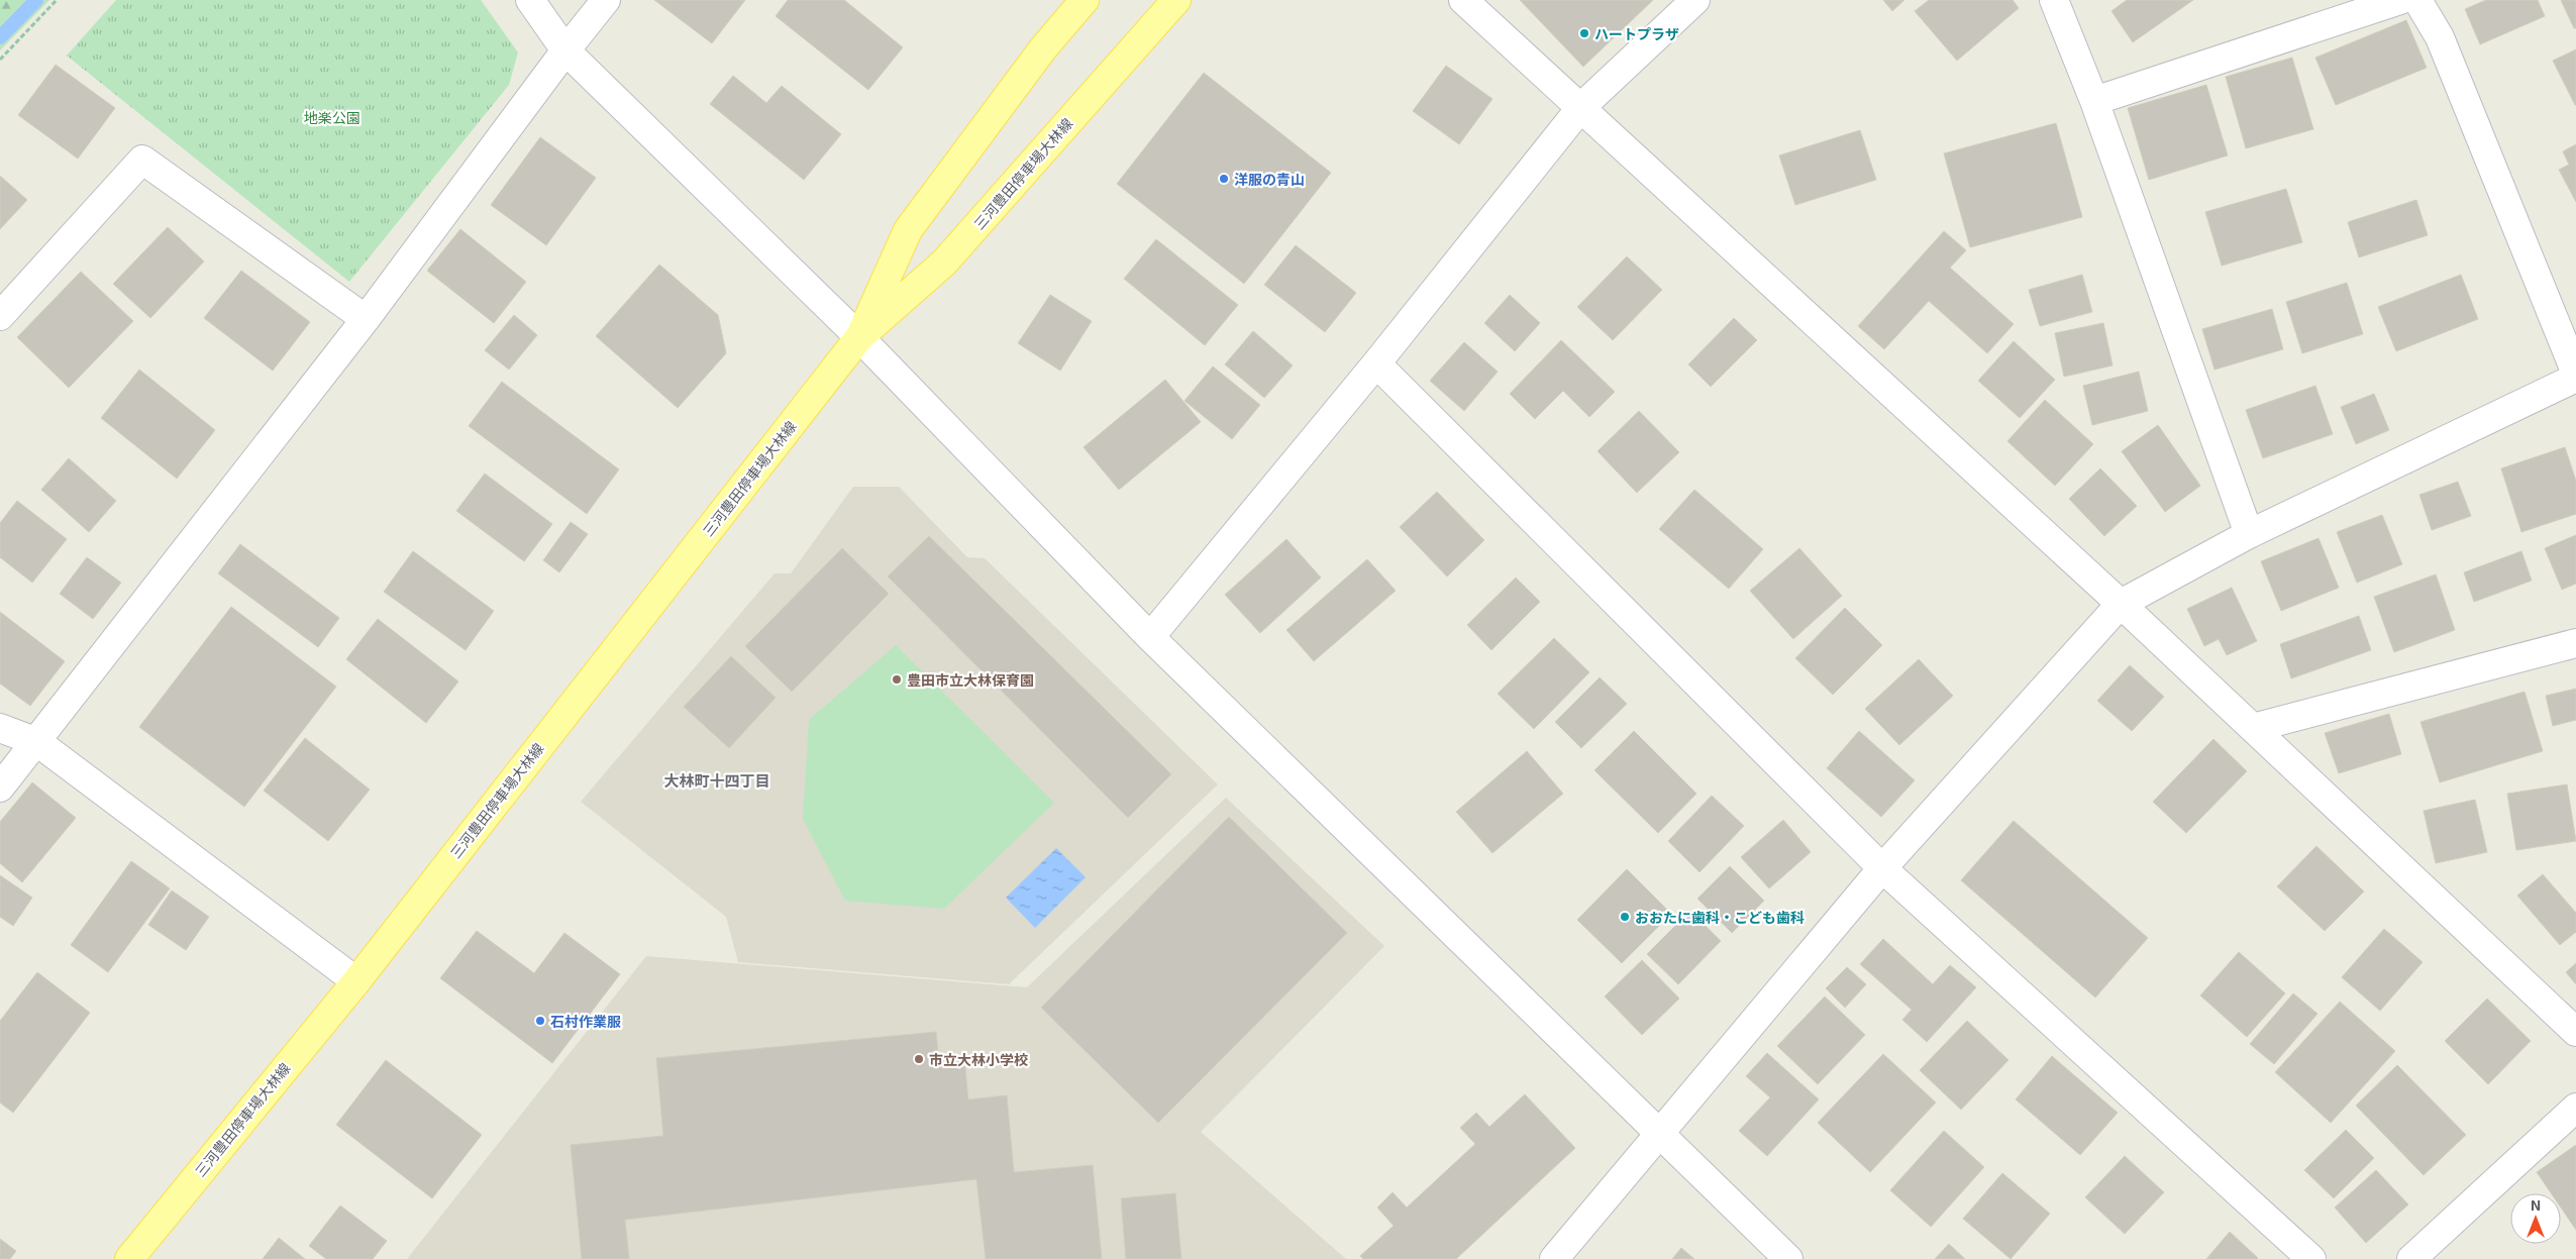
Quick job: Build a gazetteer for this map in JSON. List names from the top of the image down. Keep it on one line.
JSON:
{"streets":{"main road":["三河豊田停車場大林線"]},"districts":["大林町十四丁目"],"parks":["地楽公園"],"places":["ハートプラザ","洋服の青山","豊田市立大林保育園","おおたに歯科・こども歯科","石村作業服","市立大林小学校"],"north":"top"}
